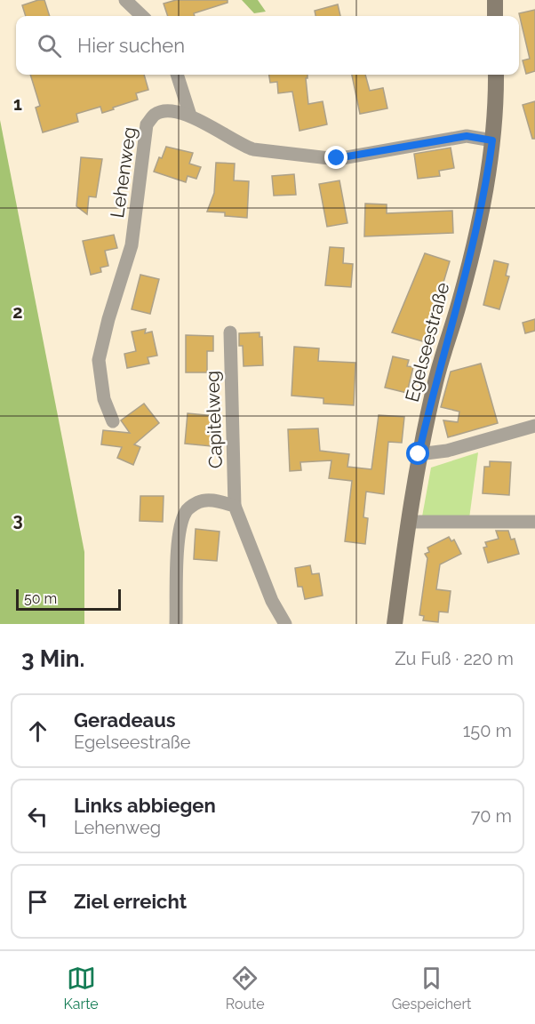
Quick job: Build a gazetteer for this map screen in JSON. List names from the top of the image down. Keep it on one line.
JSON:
{"streets":{"street":["Lehenweg","Egelseestraße","Capitelweg"]},"crossings":[["Lehenweg","Egelseestraße"]],"scale_bar":"50 m","page":{"search":"Hier suchen","scale":"50 m","heading":["3 Min.","Zu Fuß · 220 m"],"list":[["Geradeaus","Egelseestraße","150 m"],["Links abbiegen","Lehenweg","70 m"],"Ziel erreicht"],"nav":["Karte","Route","Gespeichert"]},"grid":{"rows":["1","2","3"]}}
